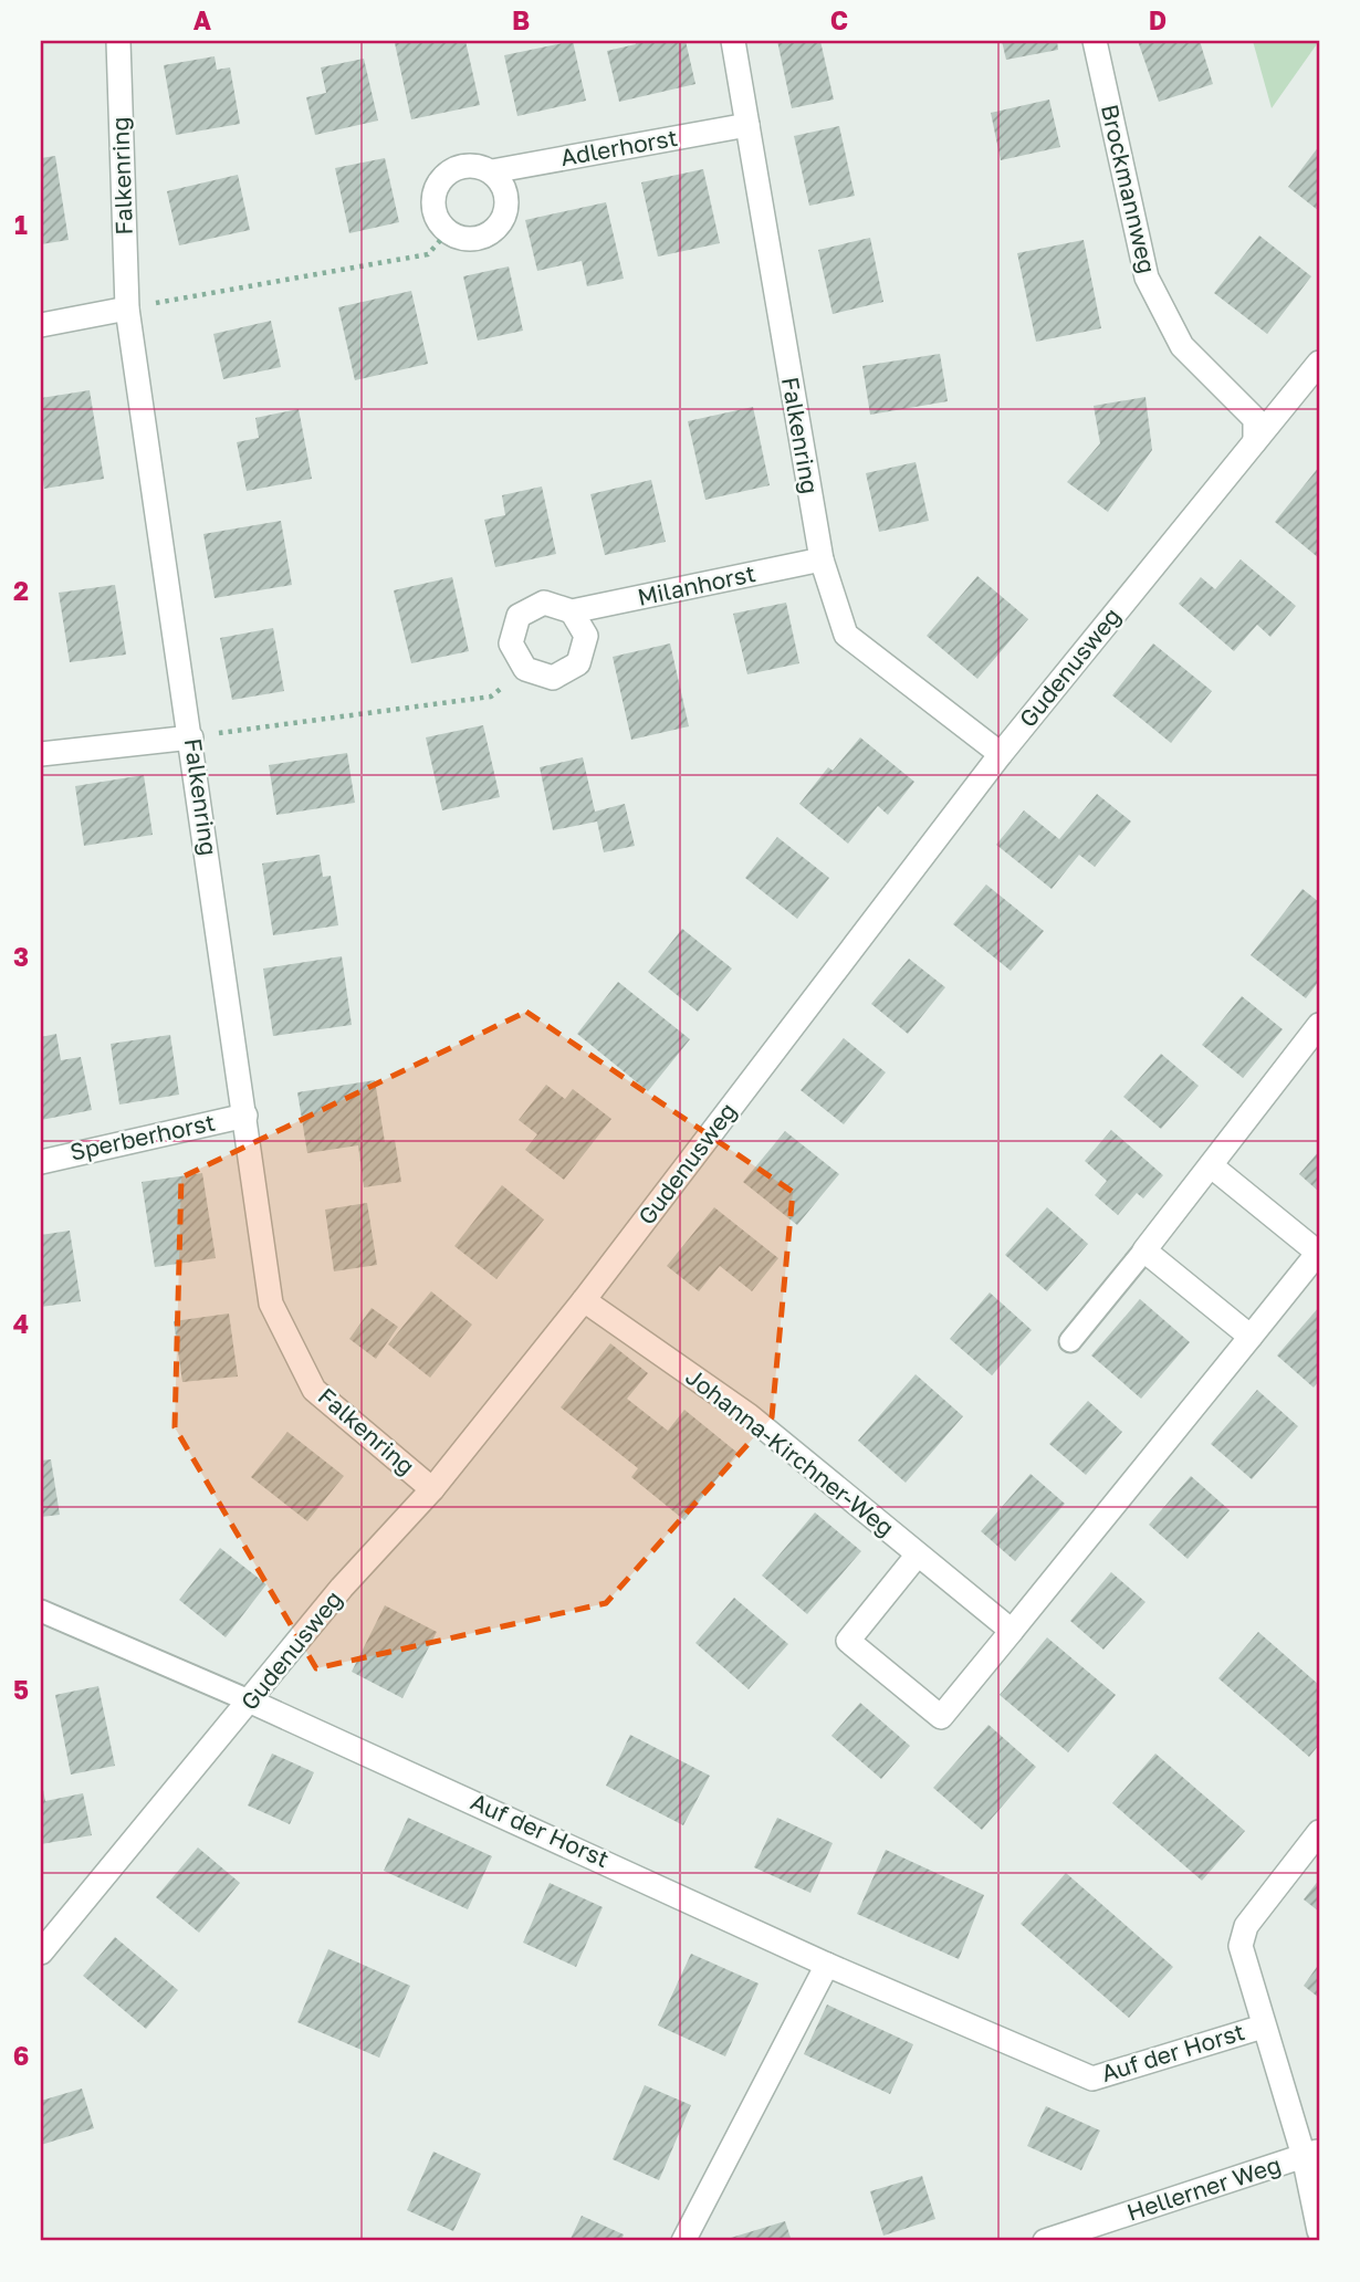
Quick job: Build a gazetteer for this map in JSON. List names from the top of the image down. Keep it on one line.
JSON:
{"streets":{"street":["Adlerhorst","Falkenring","Brockmannweg","Milanhorst","Gudenusweg","Sperberhorst","Johanna-Kirchner-Weg","Auf der Horst","Hellerner Weg"]},"crossings":[["Adlerhorst","Falkenring"],["Falkenring","Milanhorst"],["Falkenring","Gudenusweg"],["Falkenring","Sperberhorst"],["Brockmannweg","Gudenusweg"],["Gudenusweg","Johanna-Kirchner-Weg"],["Gudenusweg","Auf der Horst"]],"grid":{"columns":["A","B","C","D"],"rows":["1","2","3","4","5","6"]}}
